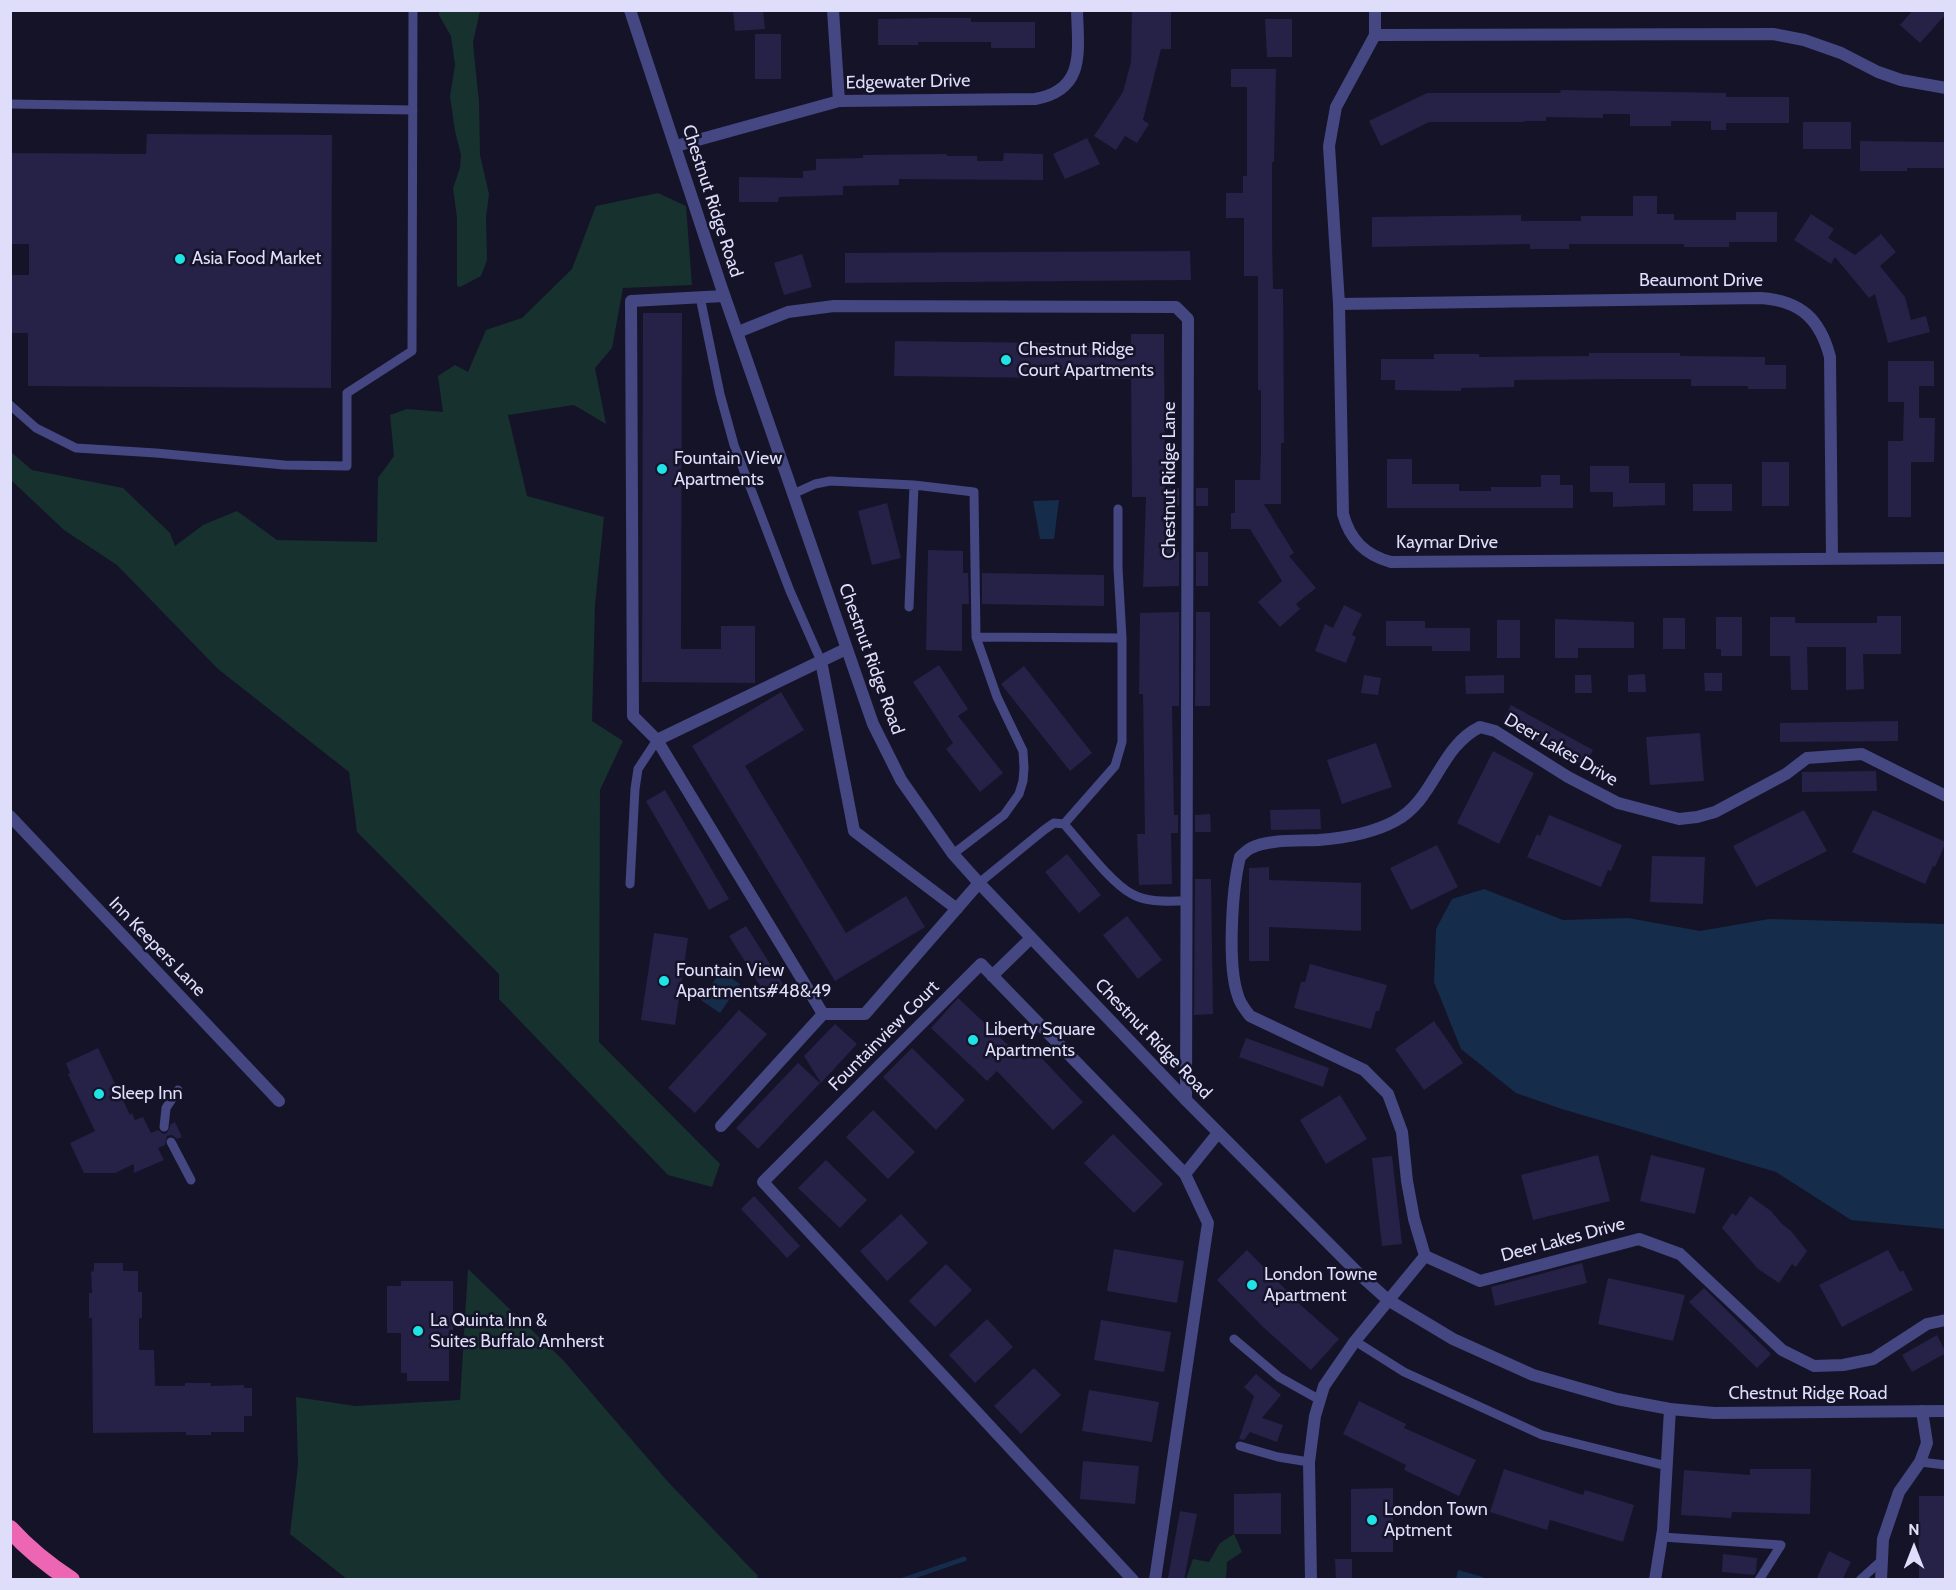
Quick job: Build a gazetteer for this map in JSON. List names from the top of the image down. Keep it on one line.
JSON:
{"streets":{"street":["Edgewater Drive","Chestnut Ridge Road","Beaumont Drive","Chestnut Ridge Lane","Kaymar Drive","Deer Lakes Drive","Inn Keepers Lane","Fountainview Court"]},"crossings":[["Edgewater Drive","Chestnut Ridge Road"],["Chestnut Ridge Road","Chestnut Ridge Lane"],["Beaumont Drive","Kaymar Drive"]],"places":["Asia Food Market","Chestnut Ridge Court Apartments","Fountain View Apartments","Fountain View Apartments#48&49","Liberty Square Apartments","Sleep Inn","London Towne Apartment","La Quinta Inn & Suites Buffalo Amherst","London Town Aptment"],"north":"top"}
